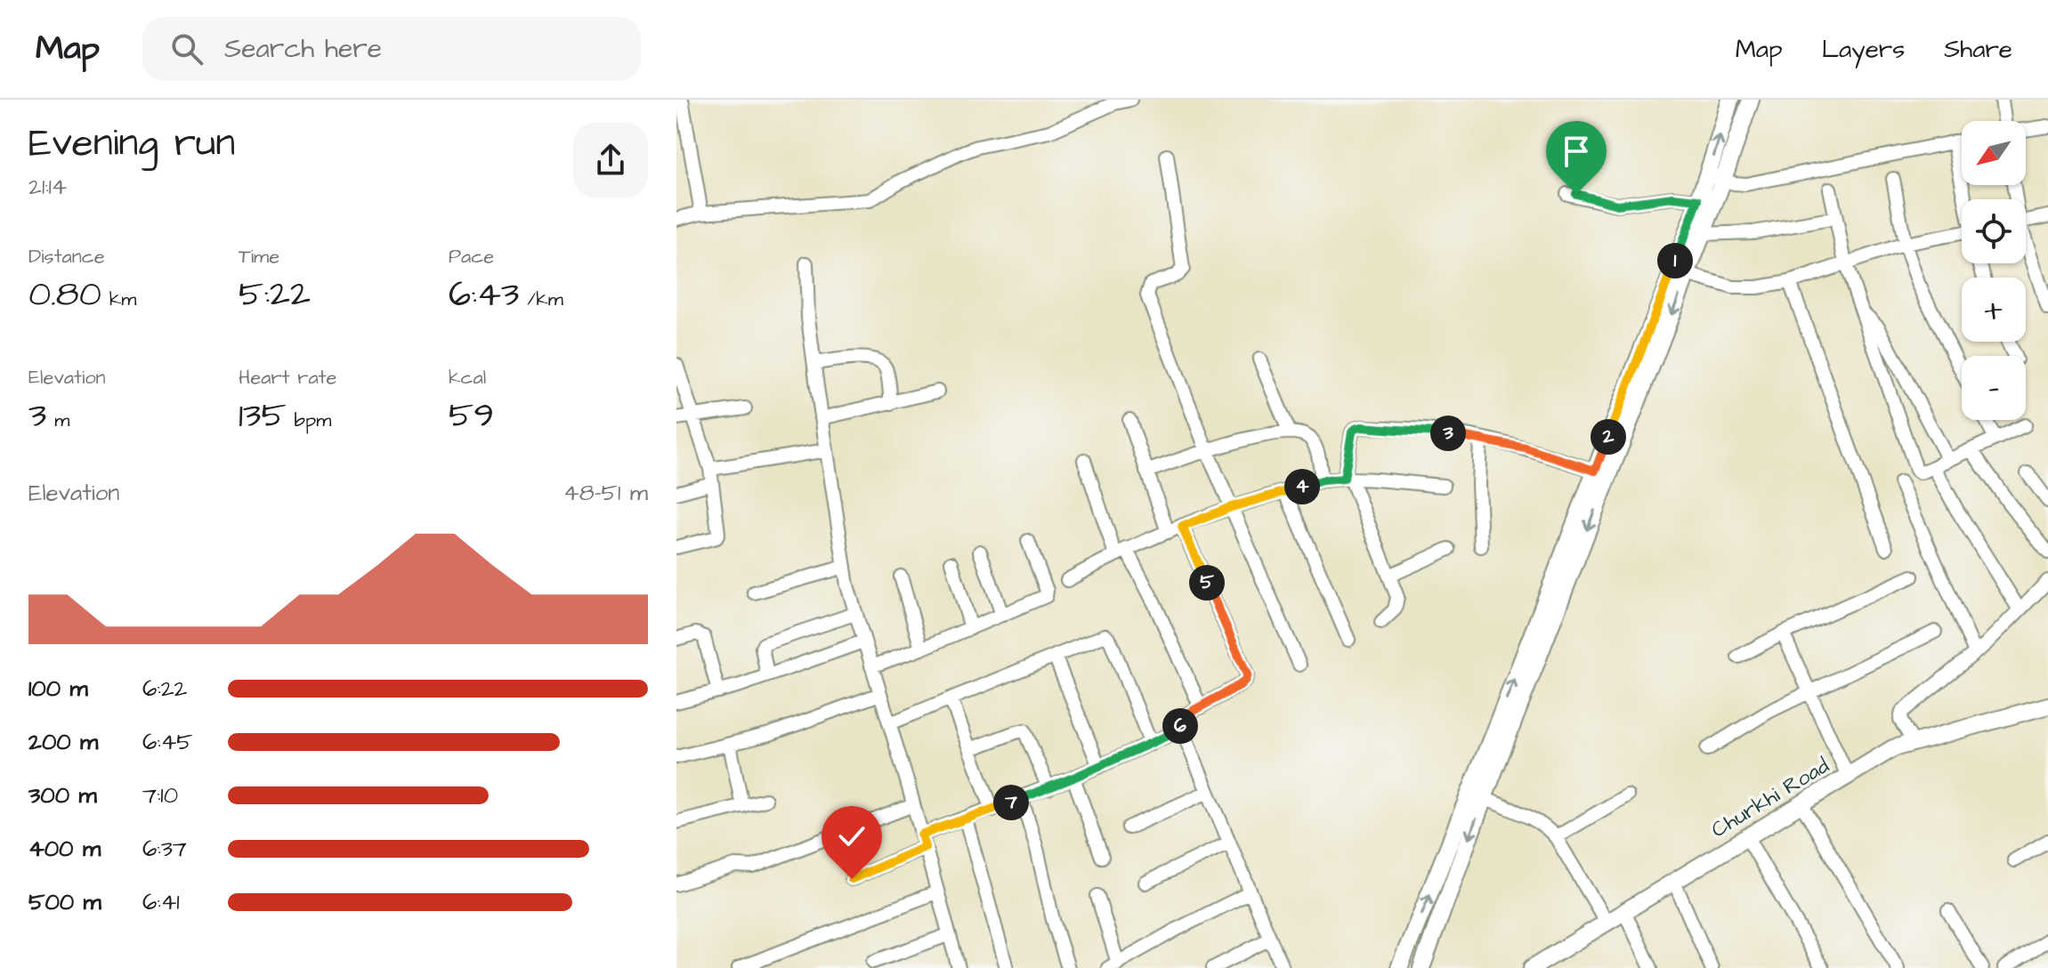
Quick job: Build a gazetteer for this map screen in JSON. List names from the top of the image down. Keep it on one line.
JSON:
{"streets":{"street":["Churkhi Road"]},"north":"bottom left","page":{"header":"Map","search":"Search here","nav":["Map","Layers","Share"],"heading":["Evening run","21:14"],"map_buttons":["+","−"],"stats":[["Distance","0.80 km"],["Time","5:22"],["Pace","6:43 /km"],["Elevation","3 m"],["Heart rate","135 bpm"],["kcal","59"]],"pins":["1","3","2","4","5","6","7"],"chart":["Elevation","48–51 m"],"list":[{"name":"100 m","note":"6:22"},{"name":"200 m","note":"6:45"},{"name":"300 m","note":"7:10"},{"name":"400 m","note":"6:37"},{"name":"500 m","note":"6:41"}]}}
